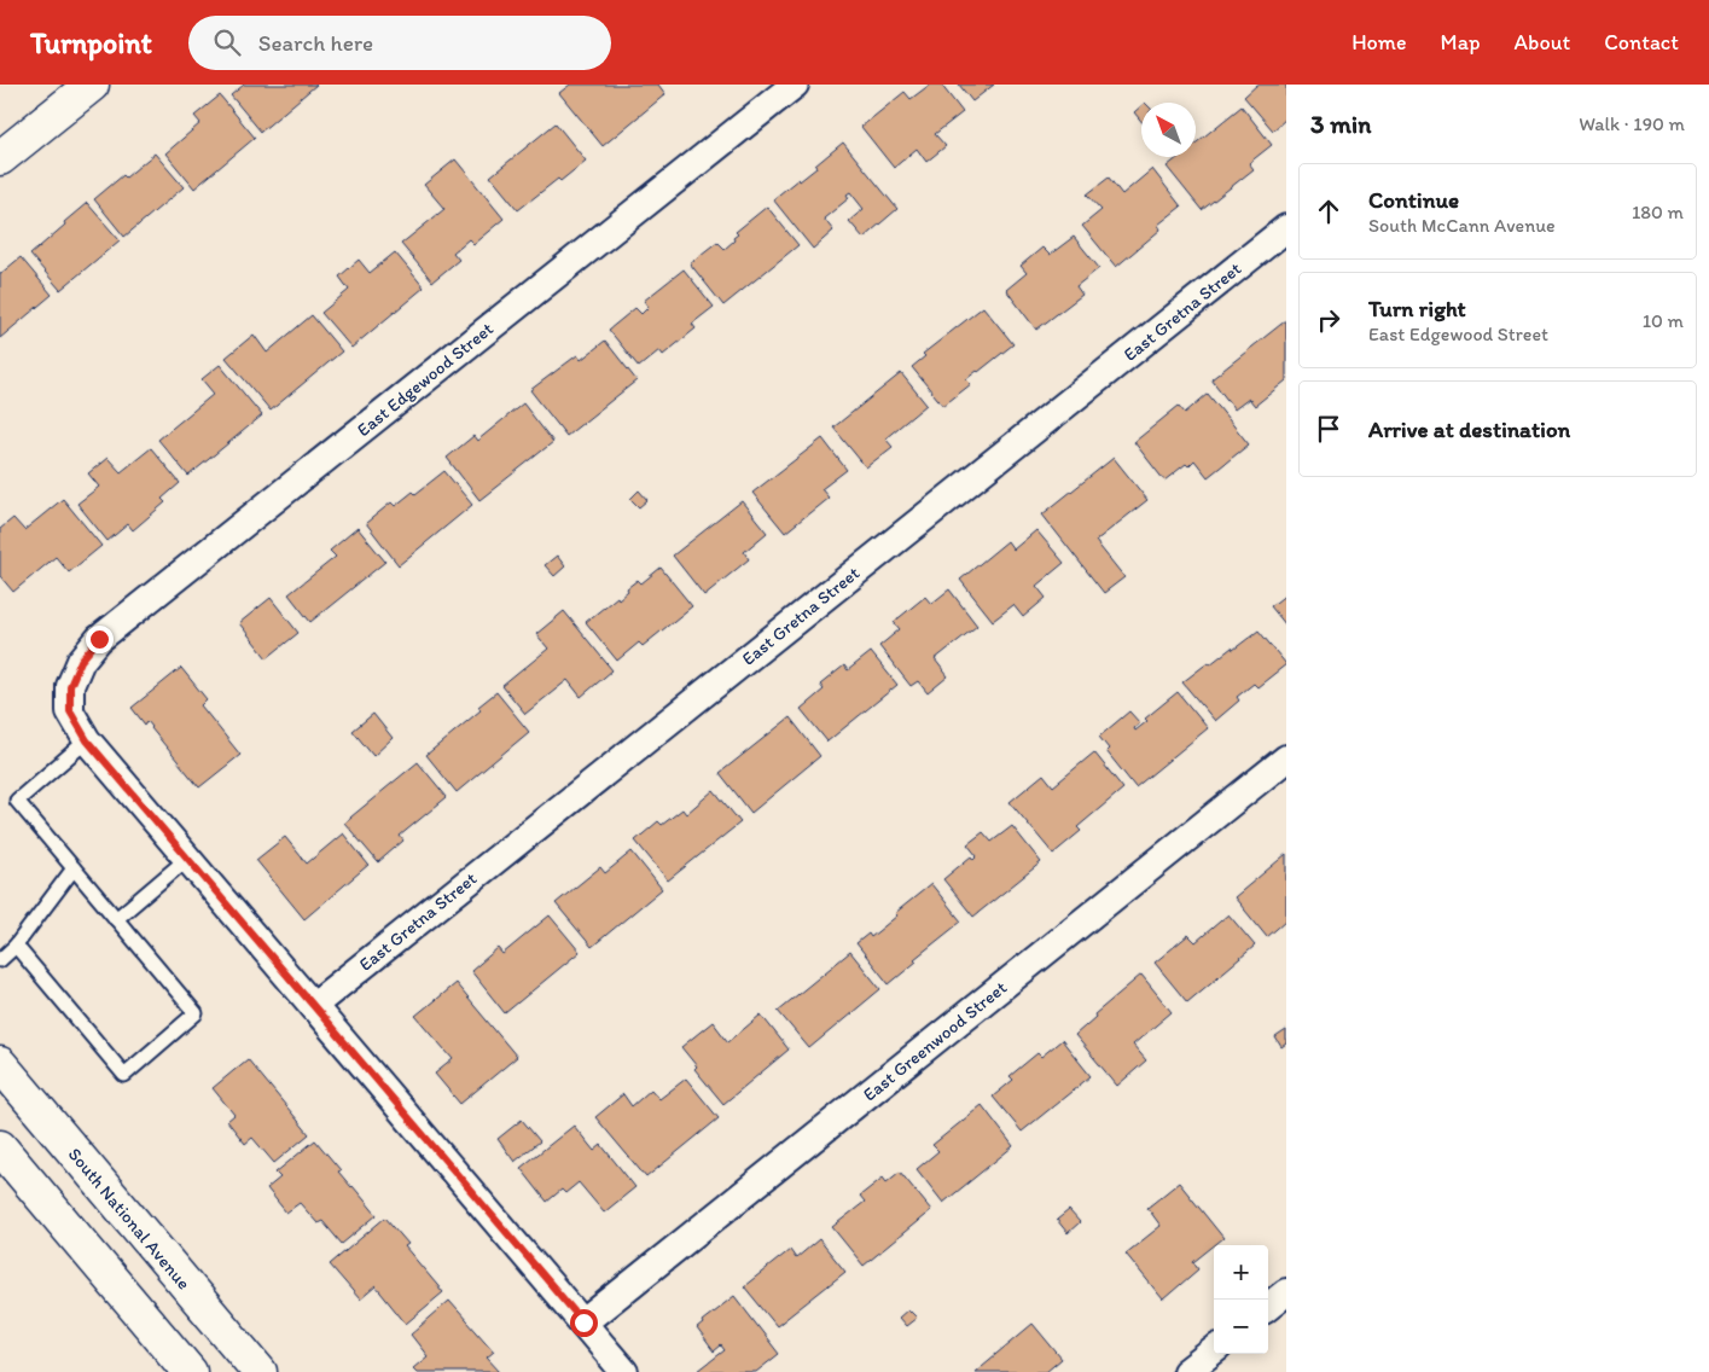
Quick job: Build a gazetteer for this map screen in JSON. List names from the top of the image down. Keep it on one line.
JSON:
{"streets":{"main road":["South National Avenue"],"street":["East Gretna Street","East Edgewood Street","East Greenwood Street"]},"north":"top left","page":{"header":"Turnpoint","search":"Search here","nav":["Home","Map","About","Contact"],"heading":["3 min","Walk · 190 m"],"list":[["Continue","South McCann Avenue","180 m"],["Turn right","East Edgewood Street","10 m"],"Arrive at destination"],"map_buttons":["+","−"]}}
